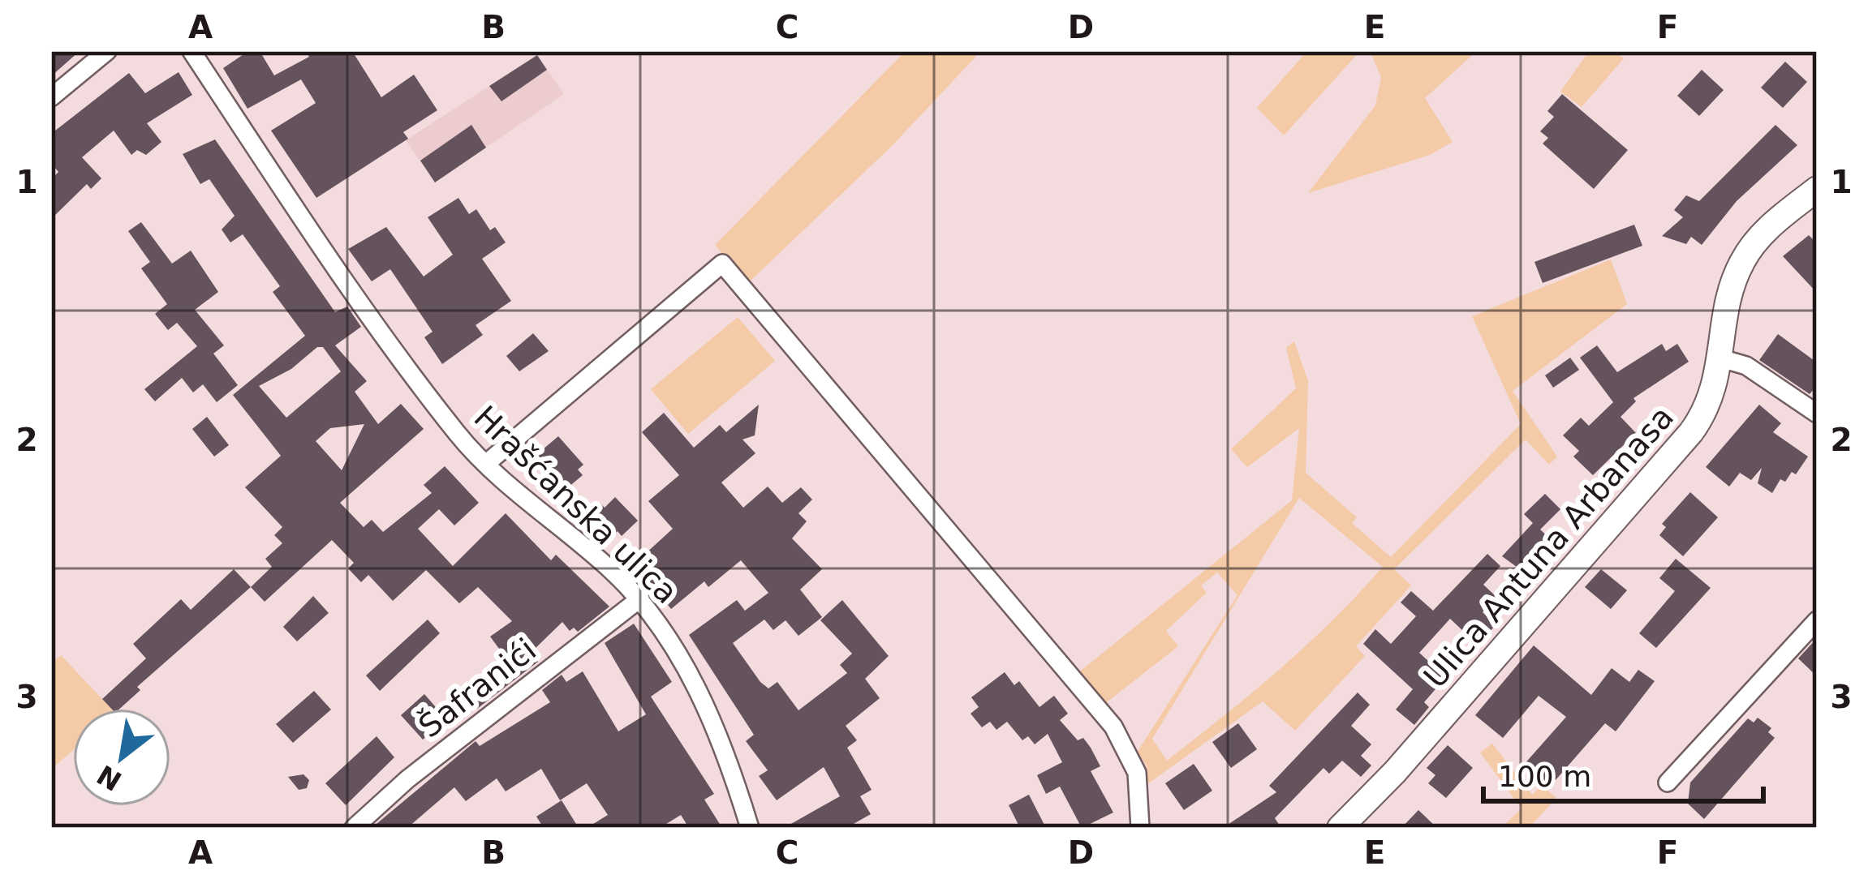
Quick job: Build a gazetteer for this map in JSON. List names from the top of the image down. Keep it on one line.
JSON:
{"streets":{"main road":["Ulica Antuna Arbanasa"],"street":["Hrašćanska ulica","Šafranići"]},"crossings":[["Hrašćanska ulica","Šafranići"]],"scale_bar":"100 m","north":"bottom left","grid":{"columns":["A","B","C","D","E","F"],"rows":["1","2","3"]}}
